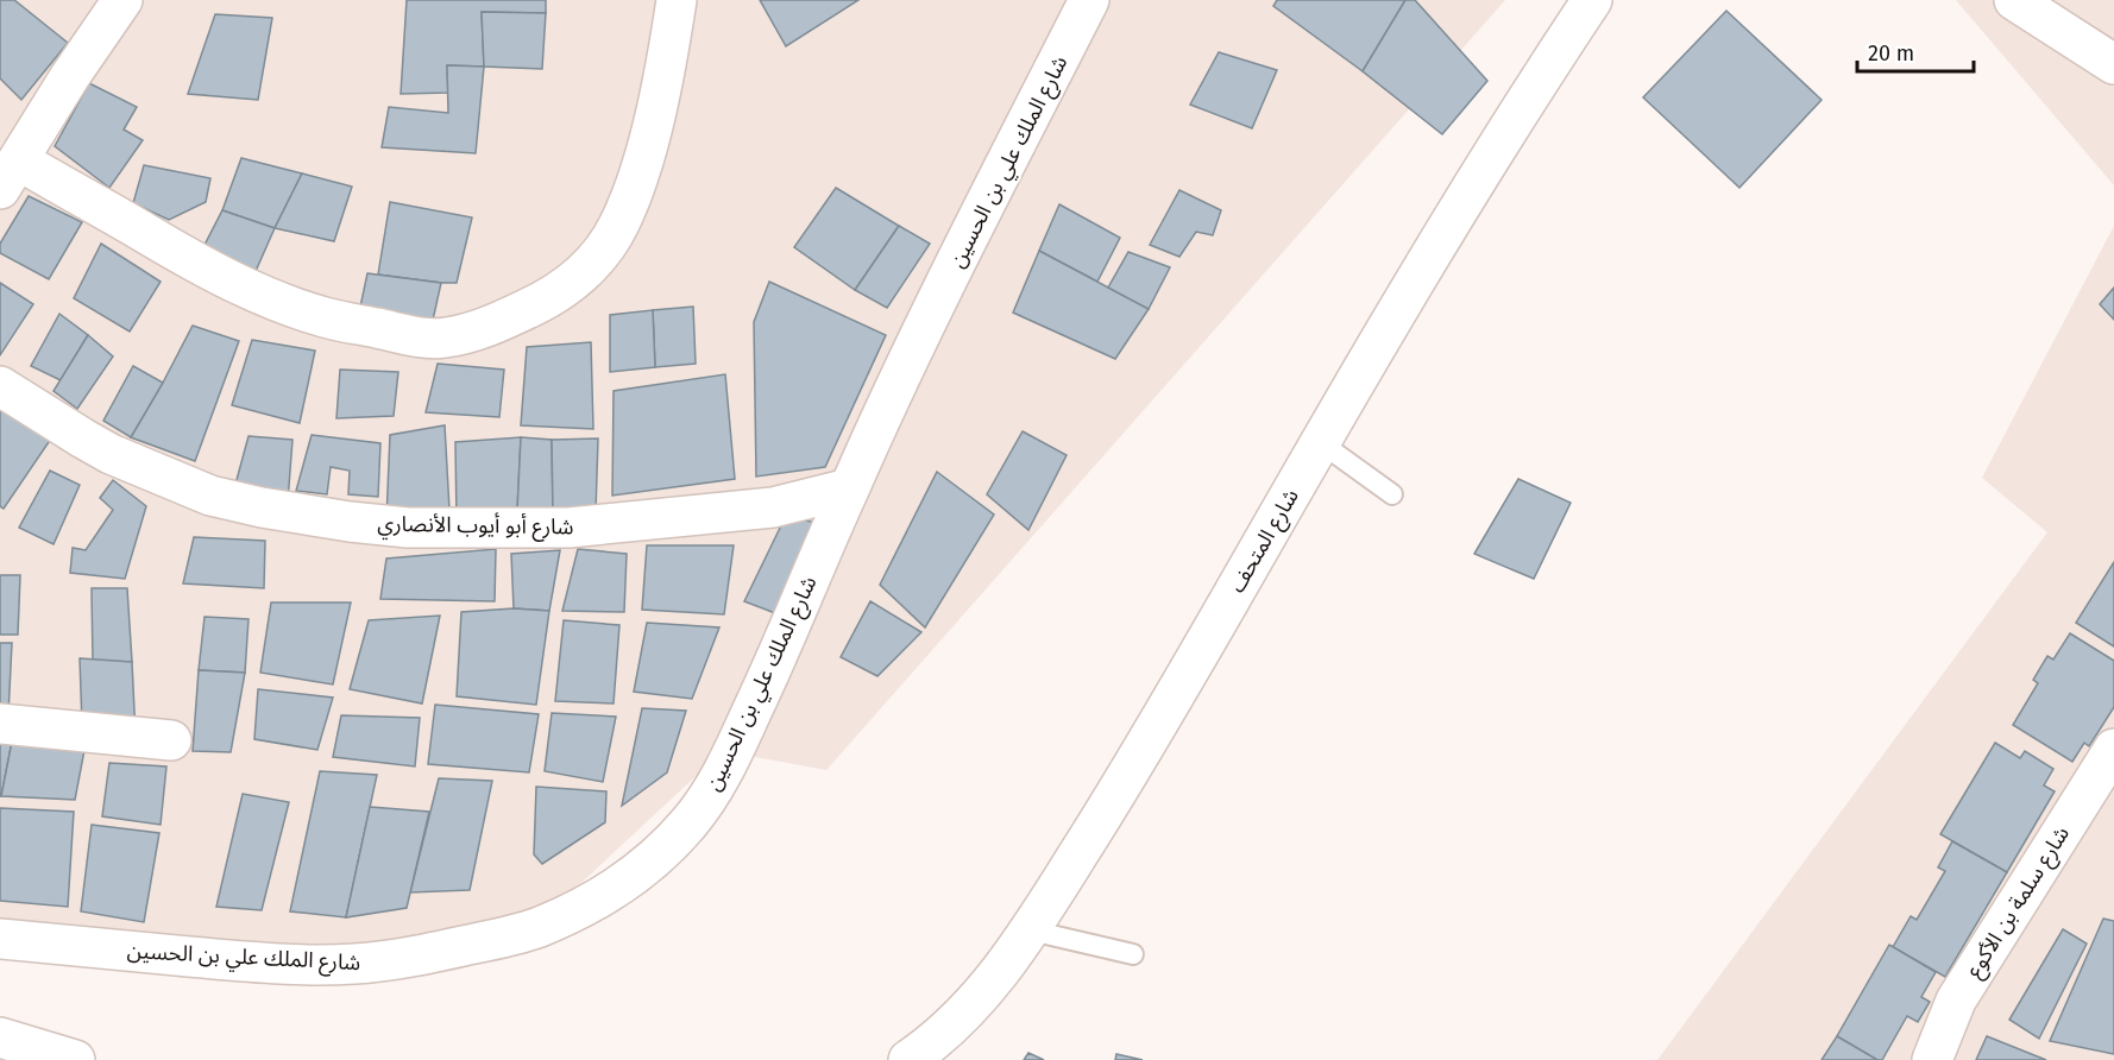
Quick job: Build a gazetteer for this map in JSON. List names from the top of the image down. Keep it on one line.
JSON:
{"streets":{"street":["شارع الملك علي بن الحسين","شارع أبو أيوب الأنصاري","شارع المتحف","شارع سلمة بن الأكوع"]},"crossings":[["شارع الملك علي بن الحسين","شارع أبو أيوب الأنصاري"]],"scale_bar":"20 m"}
